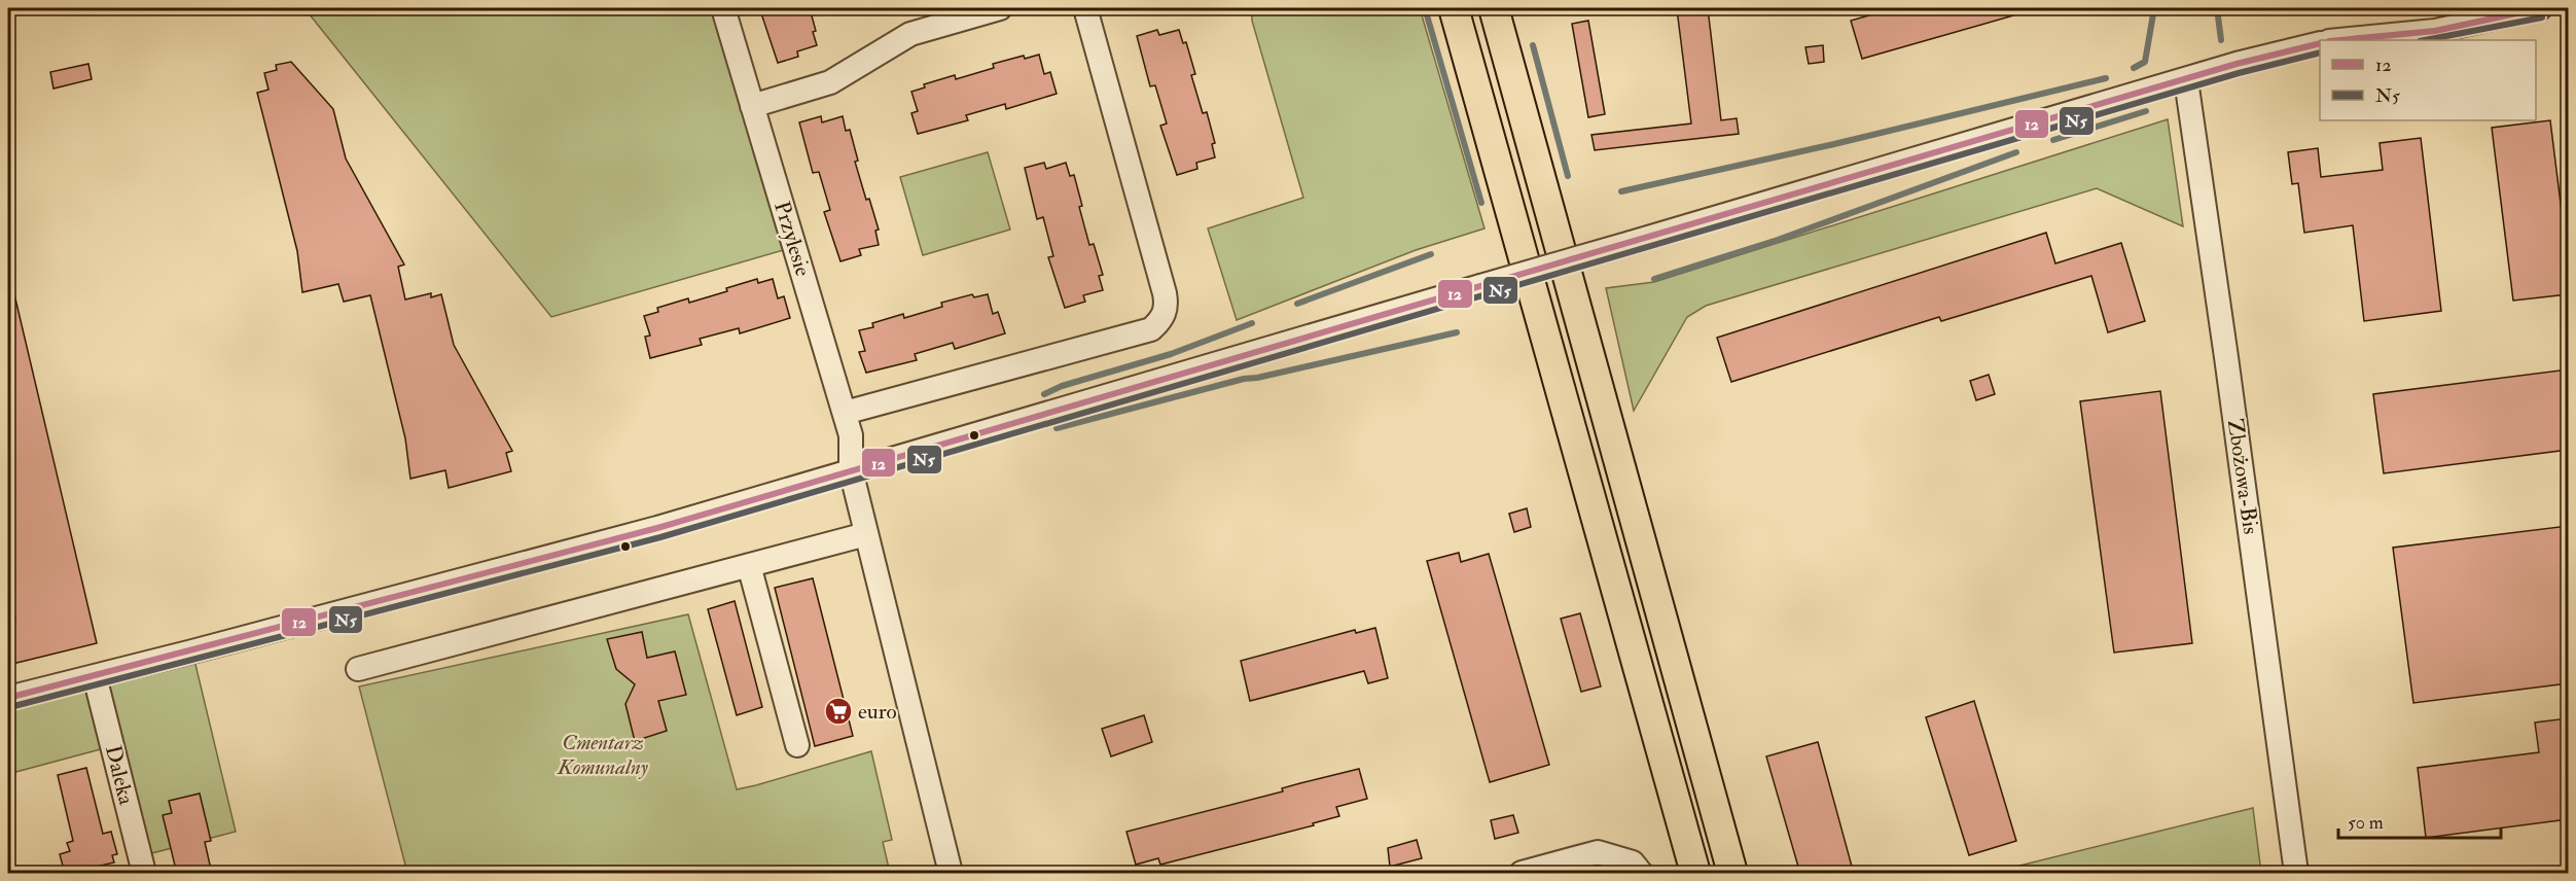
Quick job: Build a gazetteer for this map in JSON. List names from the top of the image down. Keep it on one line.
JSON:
{"streets":{"street":["Przylesie","Zbożowa-Bis","Daleka"]},"parks":["Cmentarz Komunalny"],"places":{"supermarket":["euro"]},"lines":["transit line 12","transit line N5"],"legend":["12","N5"],"scale_bar":"50 m"}
